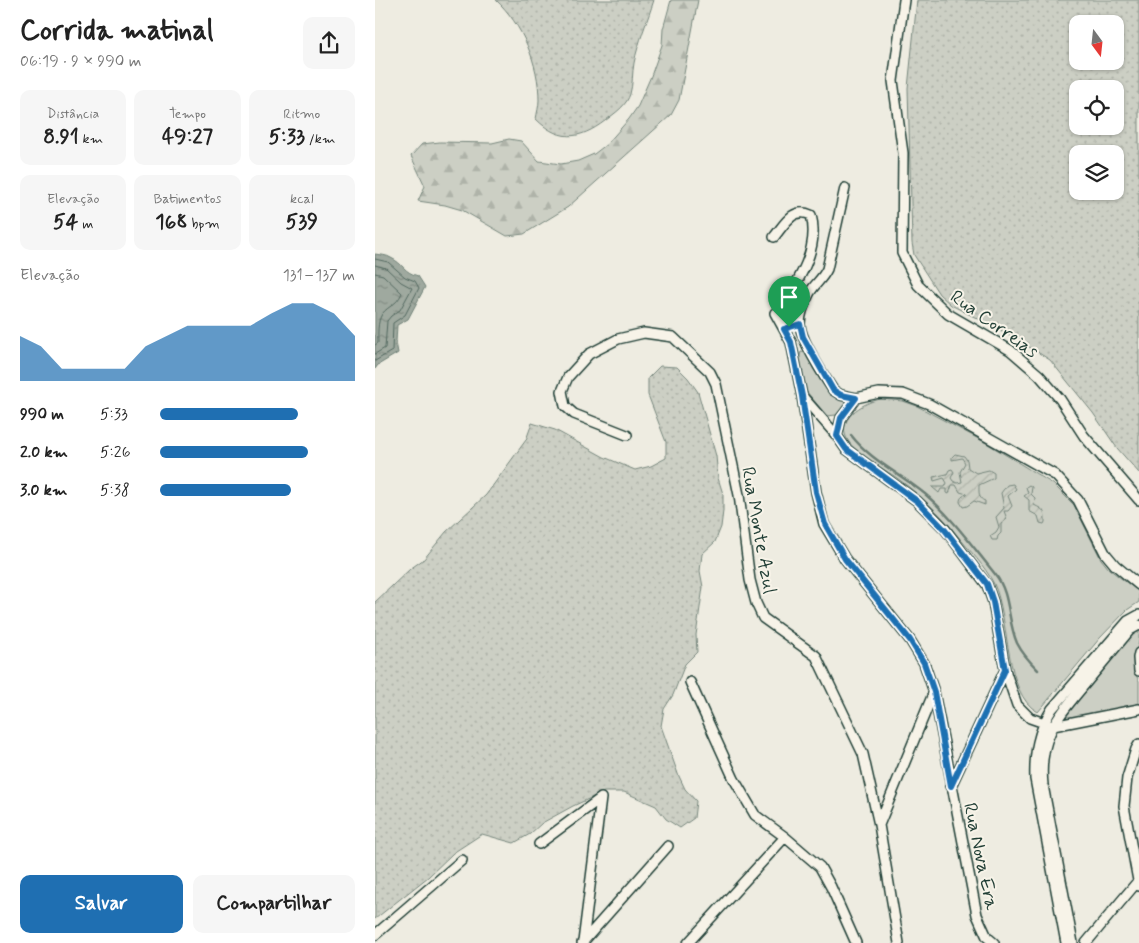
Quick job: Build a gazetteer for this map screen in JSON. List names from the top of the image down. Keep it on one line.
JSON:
{"streets":{"street":["Rua Correias","Rua Monte Azul","Rua Nova Era"]},"north":"bottom","page":{"heading":["Corrida matinal","06:19 · 9 × 990 m"],"stats":[["Distância","8.91 km"],["Tempo","49:27"],["Ritmo","5:33 /km"],["Elevação","54 m"],["Batimentos","168 bpm"],["kcal","539"]],"chart":["Elevação","131–137 m"],"list":[{"name":"990 m","note":"5:33"},{"name":"2.0 km","note":"5:26"},{"name":"3.0 km","note":"5:38"}],"buttons":["Salvar","Compartilhar"]}}
